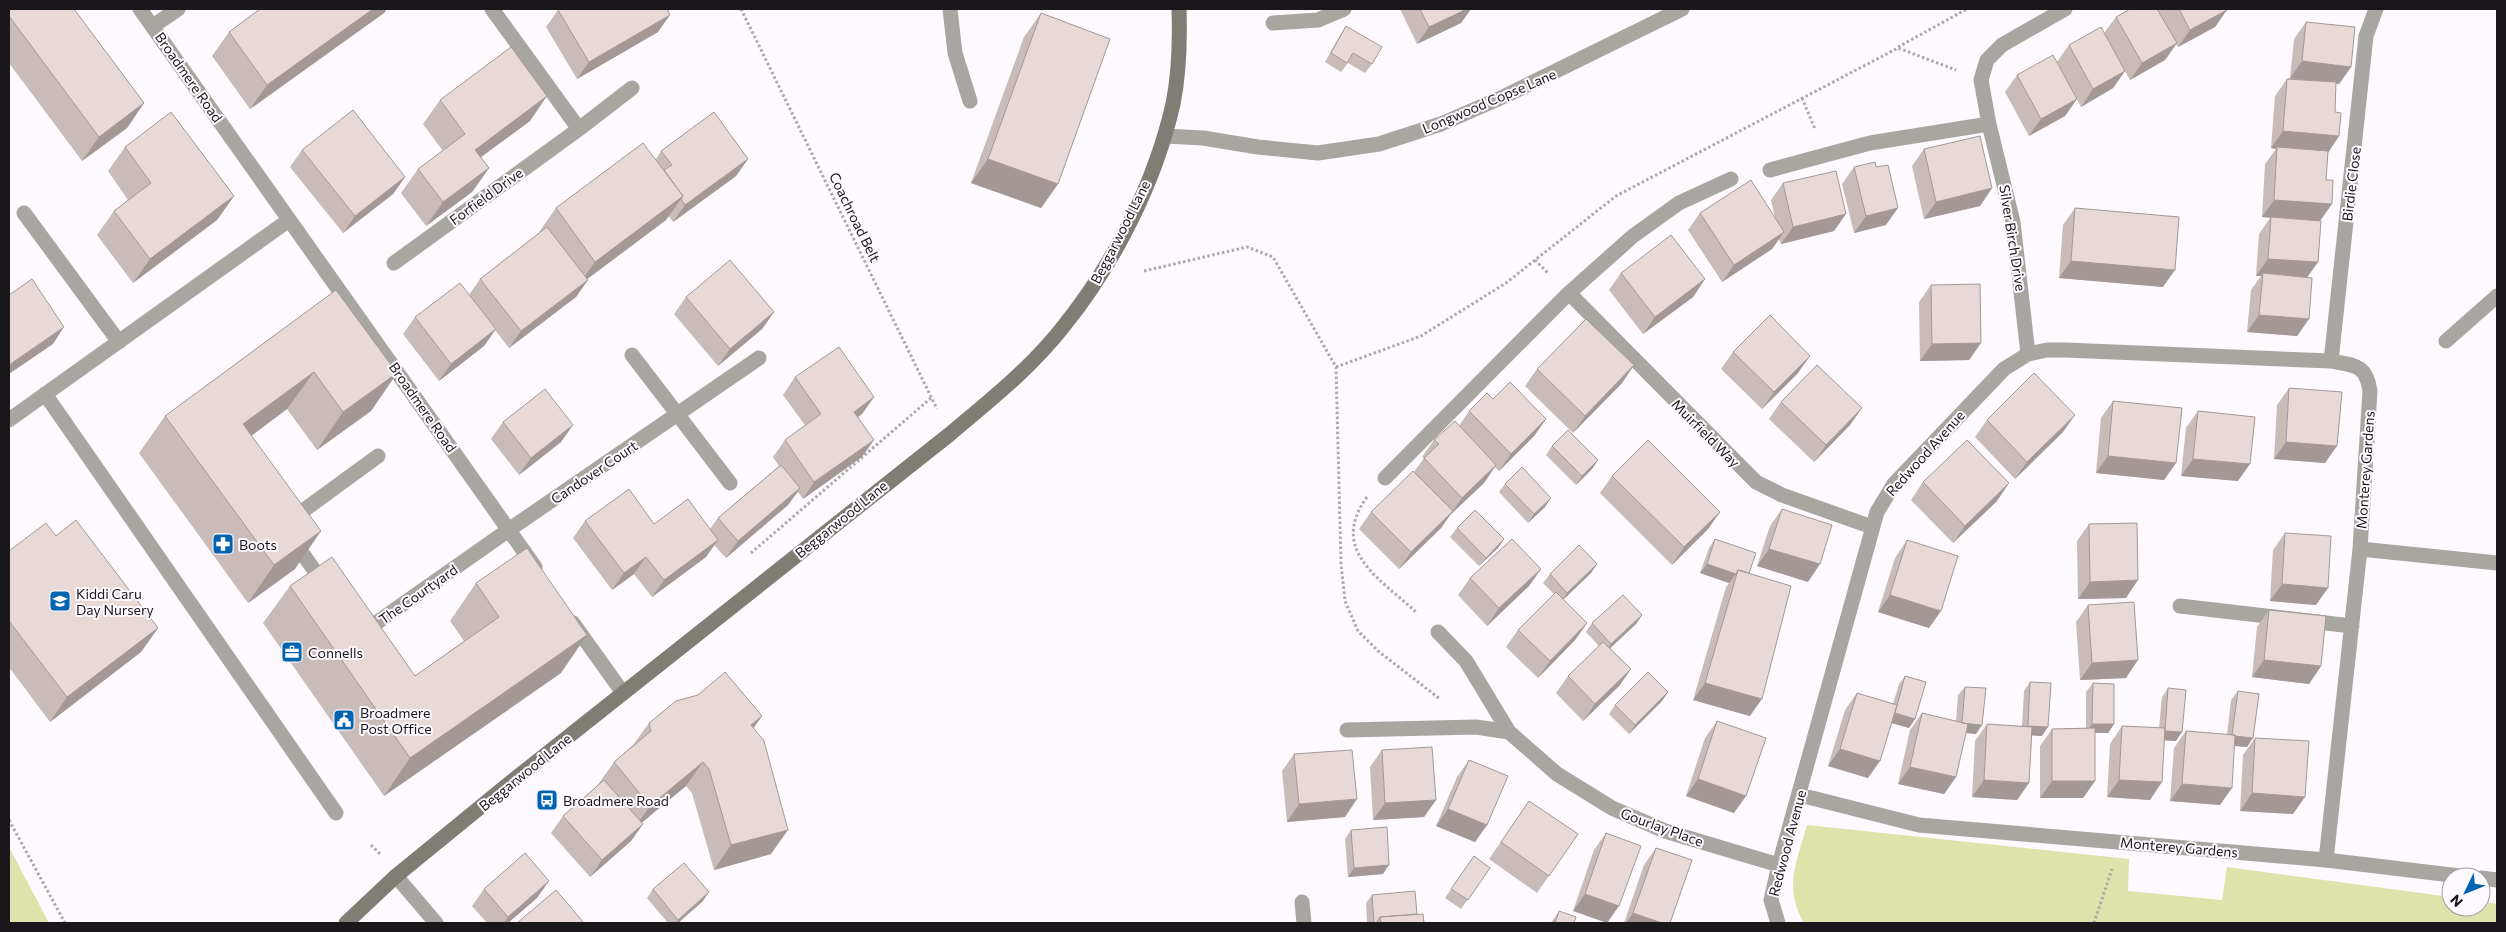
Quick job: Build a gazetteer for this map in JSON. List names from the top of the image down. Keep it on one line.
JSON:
{"streets":{"street":["Broadmere Road","Longwood Copse Lane","Birdie Close","Forfield Drive","Beggarwood Lane","Silver Birch Drive","Muirfield Way","Redwood Avenue","Monterey Gardens","Candover Court","The Courtyard","Gourlay Place"],"path":["Coachroad Belt"]},"crossings":[["Broadmere Road","Candover Court"],["Broadmere Road","The Courtyard"],["Longwood Copse Lane","Beggarwood Lane"],["Birdie Close","Redwood Avenue"],["Coachroad Belt","Beggarwood Lane"],["Silver Birch Drive","Redwood Avenue"],["Muirfield Way","Redwood Avenue"],["Redwood Avenue","Monterey Gardens"],["Redwood Avenue","Gourlay Place"],["Candover Court","The Courtyard"]],"places":{"pharmacy":["Boots"],"school or university":["Kiddi Caru Day Nursery"],"office":["Connells"],"public building":["Broadmere Post Office"],"bus stop":["Broadmere Road"]},"north":"bottom left"}
